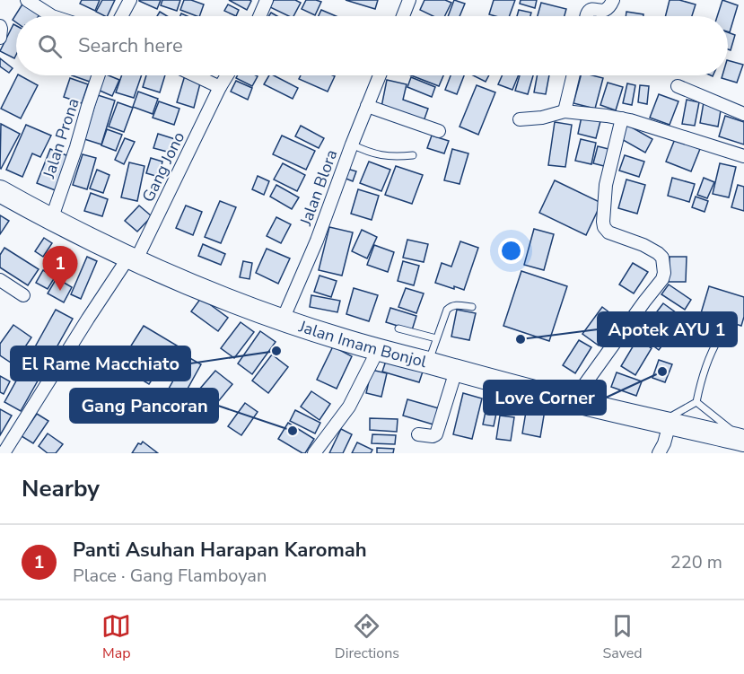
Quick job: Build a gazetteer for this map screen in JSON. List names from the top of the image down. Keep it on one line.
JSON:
{"streets":{"highway":["Jalan Imam Bonjol"],"street":["Jalan Prona","Gang Jono","Jalan Blora"]},"crossings":[["Jalan Prona","Jalan Imam Bonjol"],["Gang Jono","Jalan Imam Bonjol"],["Jalan Blora","Jalan Imam Bonjol"]],"places":["Apotek AYU 1","El Rame Macchiato","Love Corner","Gang Pancoran"],"page":{"search":"Search here","pins":"1","heading":"Nearby","list":[{"mark":"1","name":"Panti Asuhan Harapan Karomah","note":"Place · Gang Flamboyan","value":"220 m"}],"nav":["Map","Directions","Saved"]}}
